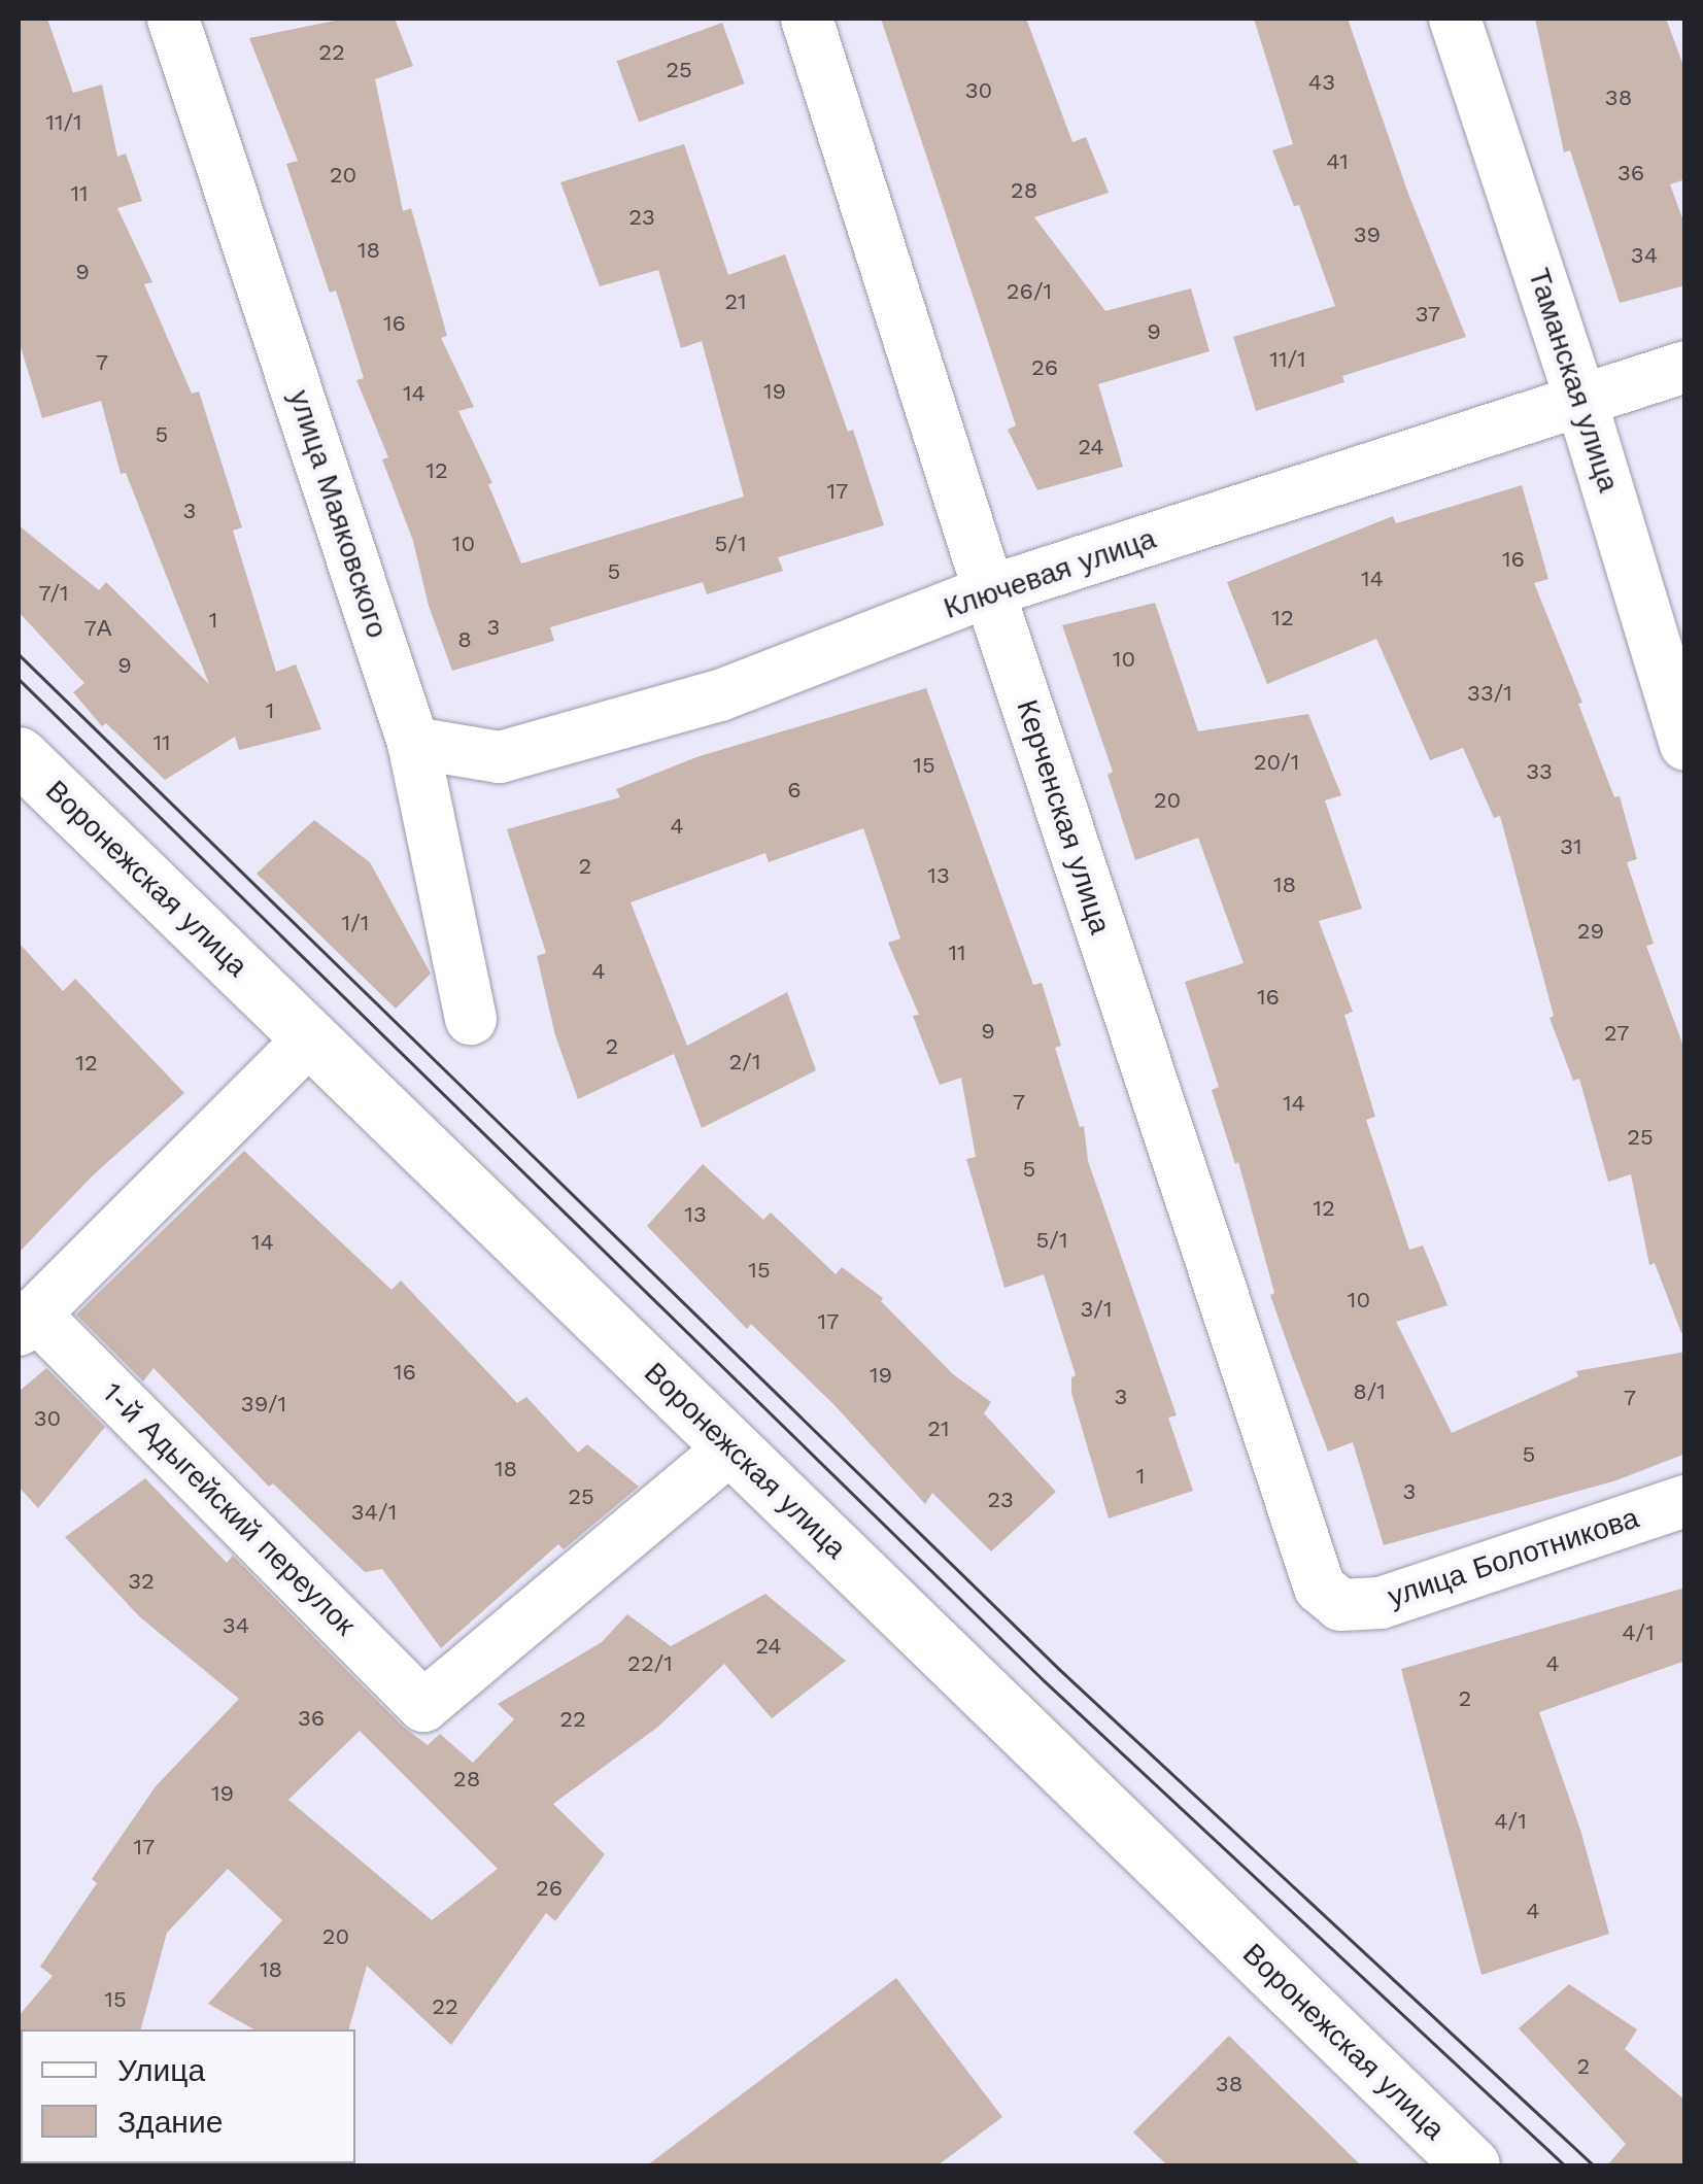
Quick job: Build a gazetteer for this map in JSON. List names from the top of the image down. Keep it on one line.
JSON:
{"streets":{"street":["Таманская улица","улица Маяковского","Ключевая улица","Керченская улица","Воронежская улица","1-й Адыгейский переулок","улица Болотникова"]},"crossings":[["Таманская улица","Ключевая улица"],["улица Маяковского","Ключевая улица"],["Ключевая улица","Керченская улица"],["Керченская улица","улица Болотникова"],["Воронежская улица","1-й Адыгейский переулок"]],"house_numbers":["22","25","43","30","38","11/1","41","36","20","28","11","23","39","18","34","9","26/1","21","37","16","9","11/1","7","26","19","14","5","24","12","17","3","10","5/1","16","5","14","7/1","12","1","3","7А","8","10","9","33/1","1","11","20/1","15","33","6","20","4","31","2","13","18","1/1","29","11","4","16","9","27","2","2/1","12","7","14","25","5","12","13","5/1","14","15","10","3/1","17","16","19","8/1","3","7","39/1","30","21","5","18","1","3","25","23","34/1","32","34","4/1","24","22/1","4","2","36","22","28","19","4/1","17","26","4","20","18","15","22","2","38"],"legend":["Улица","Здание"]}
